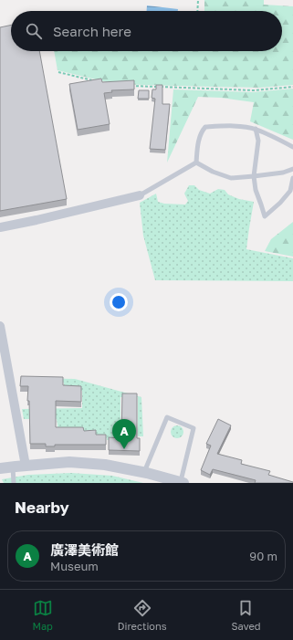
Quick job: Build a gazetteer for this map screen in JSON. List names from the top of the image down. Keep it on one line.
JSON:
{"page":{"search":"Search here","pins":"A","heading":"Nearby","list":[{"mark":"A","name":"廣澤美術館","note":"Museum","value":"90 m"}],"nav":["Map","Directions","Saved"]}}
